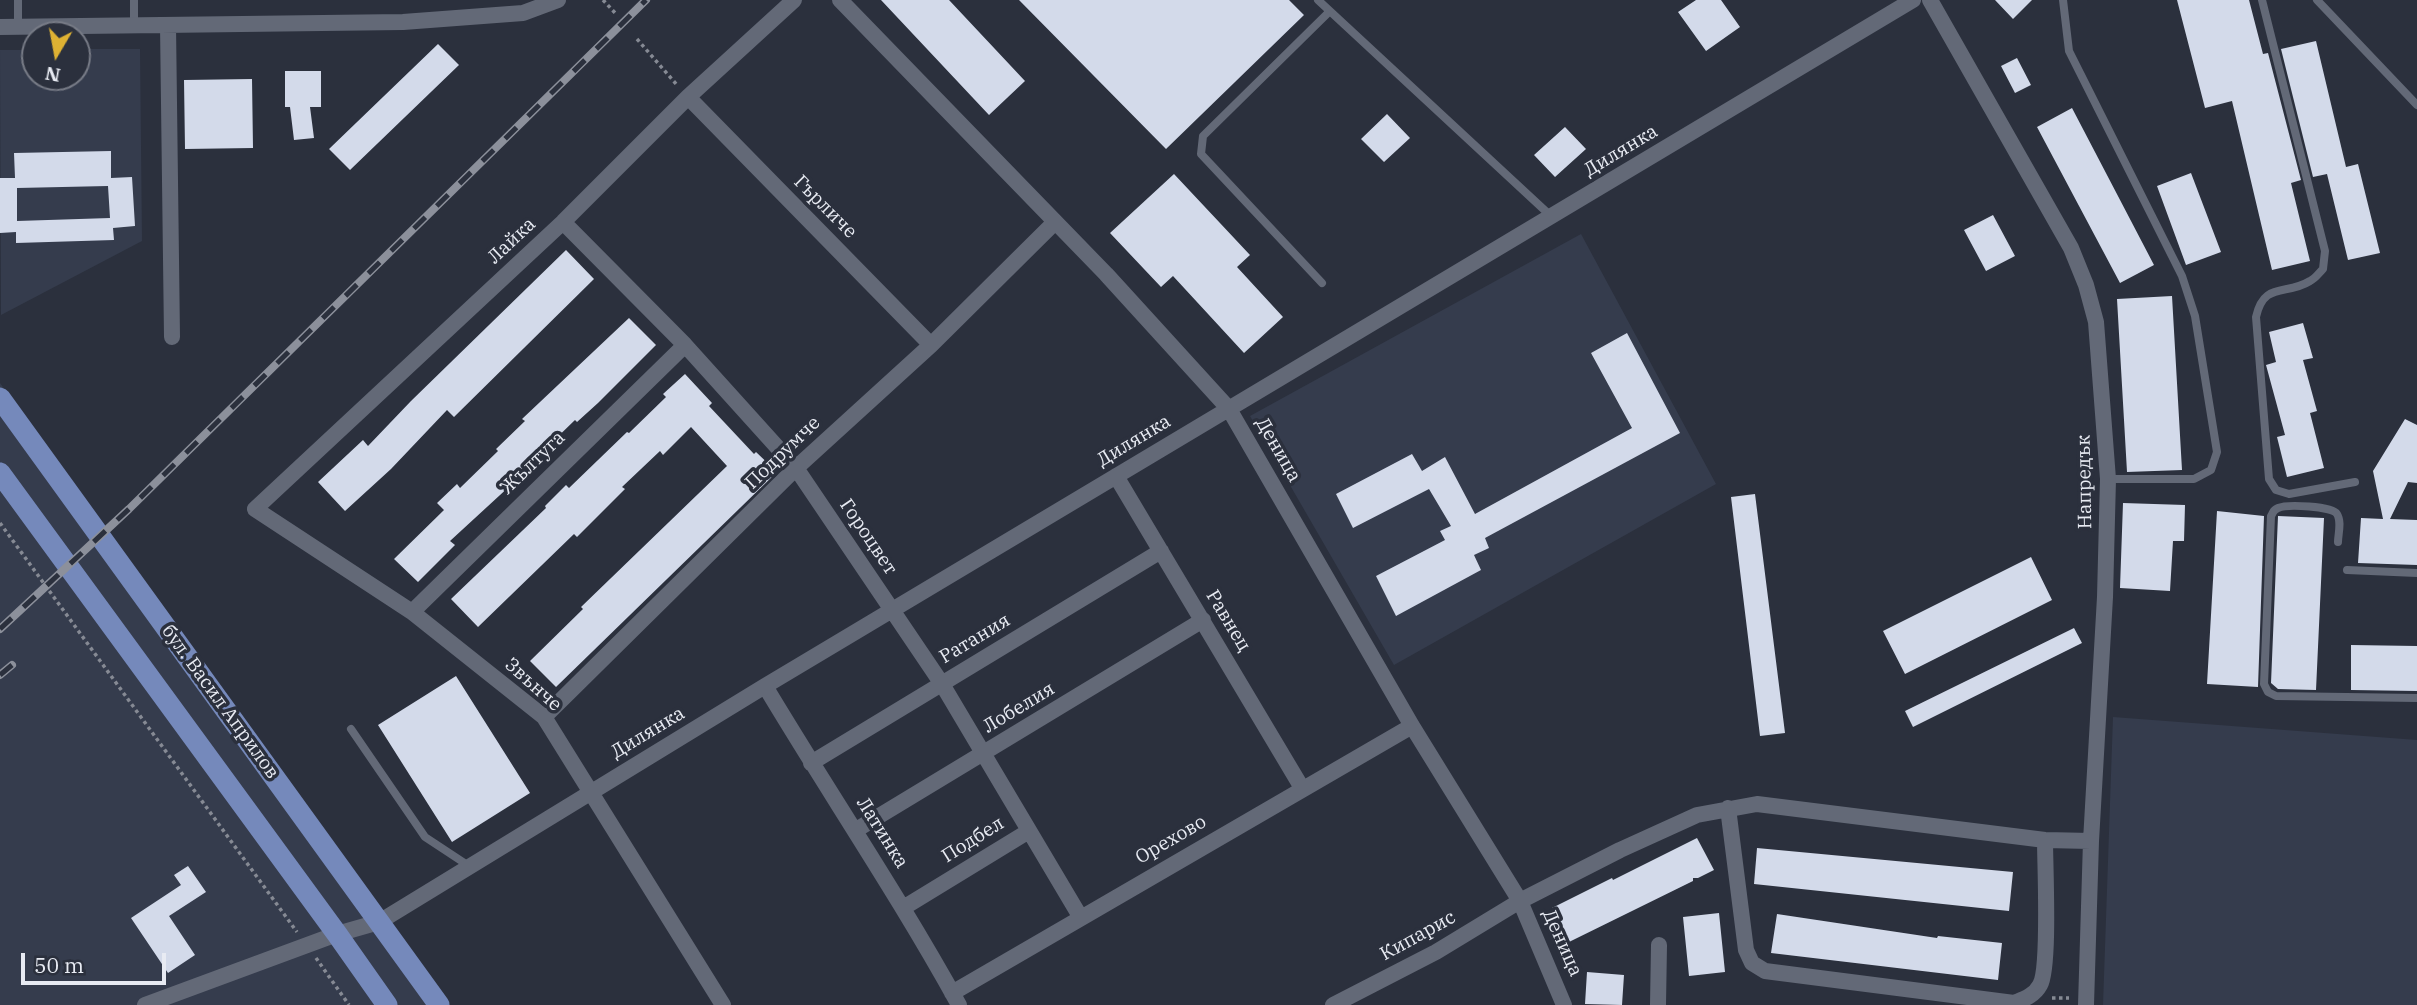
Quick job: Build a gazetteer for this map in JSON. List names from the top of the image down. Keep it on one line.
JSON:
{"streets":{"main road":["бул. Васил Априлов"],"street":["Дилянка","Гърличе","Лайка","Деница","Подрумче","Жълтуга","Напредък","Гороцвет","Равнец","Ратания","Звънче","Лобелия","Латинка","Подбел","Орехово","Кипарис"]},"crossings":[["Дилянка","Деница"],["Дилянка","Гороцвет"],["Дилянка","Равнец"],["Дилянка","Звънче"],["Дилянка","бул. Васил Априлов"],["Дилянка","Латинка"],["Гърличе","Лайка"],["Гърличе","Подрумче"],["Лайка","Гороцвет"],["Лайка","Звънче"],["Деница","Подрумче"],["Деница","Орехово"],["Деница","Кипарис"],["Подрумче","Гороцвет"],["Подрумче","Звънче"],["Жълтуга","Гороцвет"],["Жълтуга","Звънче"],["Напредък","Кипарис"],["Гороцвет","Ратания"],["Гороцвет","Лобелия"],["Гороцвет","Подбел"],["Гороцвет","Орехово"],["Равнец","Ратания"],["Равнец","Лобелия"],["Равнец","Орехово"],["Ратания","Латинка"],["Лобелия","Латинка"],["Латинка","Подбел"],["Латинка","Орехово"]],"scale_bar":"50 m","north":"bottom"}
